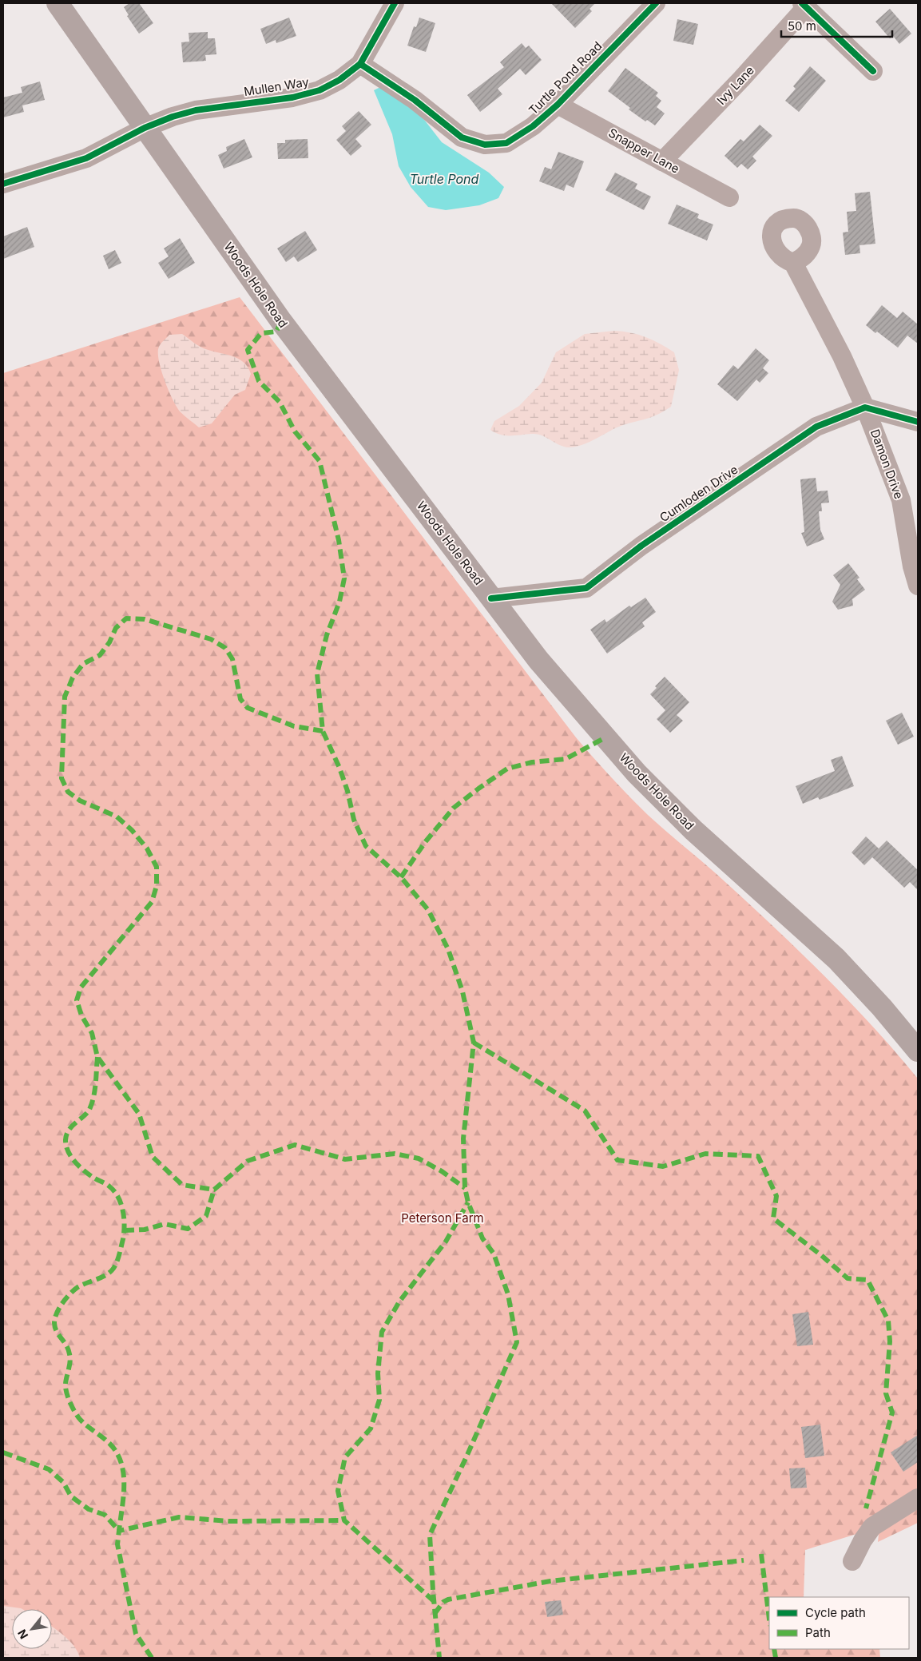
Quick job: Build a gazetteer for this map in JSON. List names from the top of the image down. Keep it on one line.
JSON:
{"streets":{"highway":["Woods Hole Road"],"street":["Turtle Pond Road","Ivy Lane","Mullen Way","Snapper Lane","Damon Drive","Cumloden Drive"]},"crossings":[["Turtle Pond Road","Mullen Way"],["Turtle Pond Road","Snapper Lane"],["Ivy Lane","Snapper Lane"],["Mullen Way","Woods Hole Road"],["Woods Hole Road","Cumloden Drive"],["Damon Drive","Cumloden Drive"]],"water":["Turtle Pond"],"parks":["Peterson Farm"],"legend":["Cycle path","Path"],"scale_bar":"50 m","north":"bottom left"}
